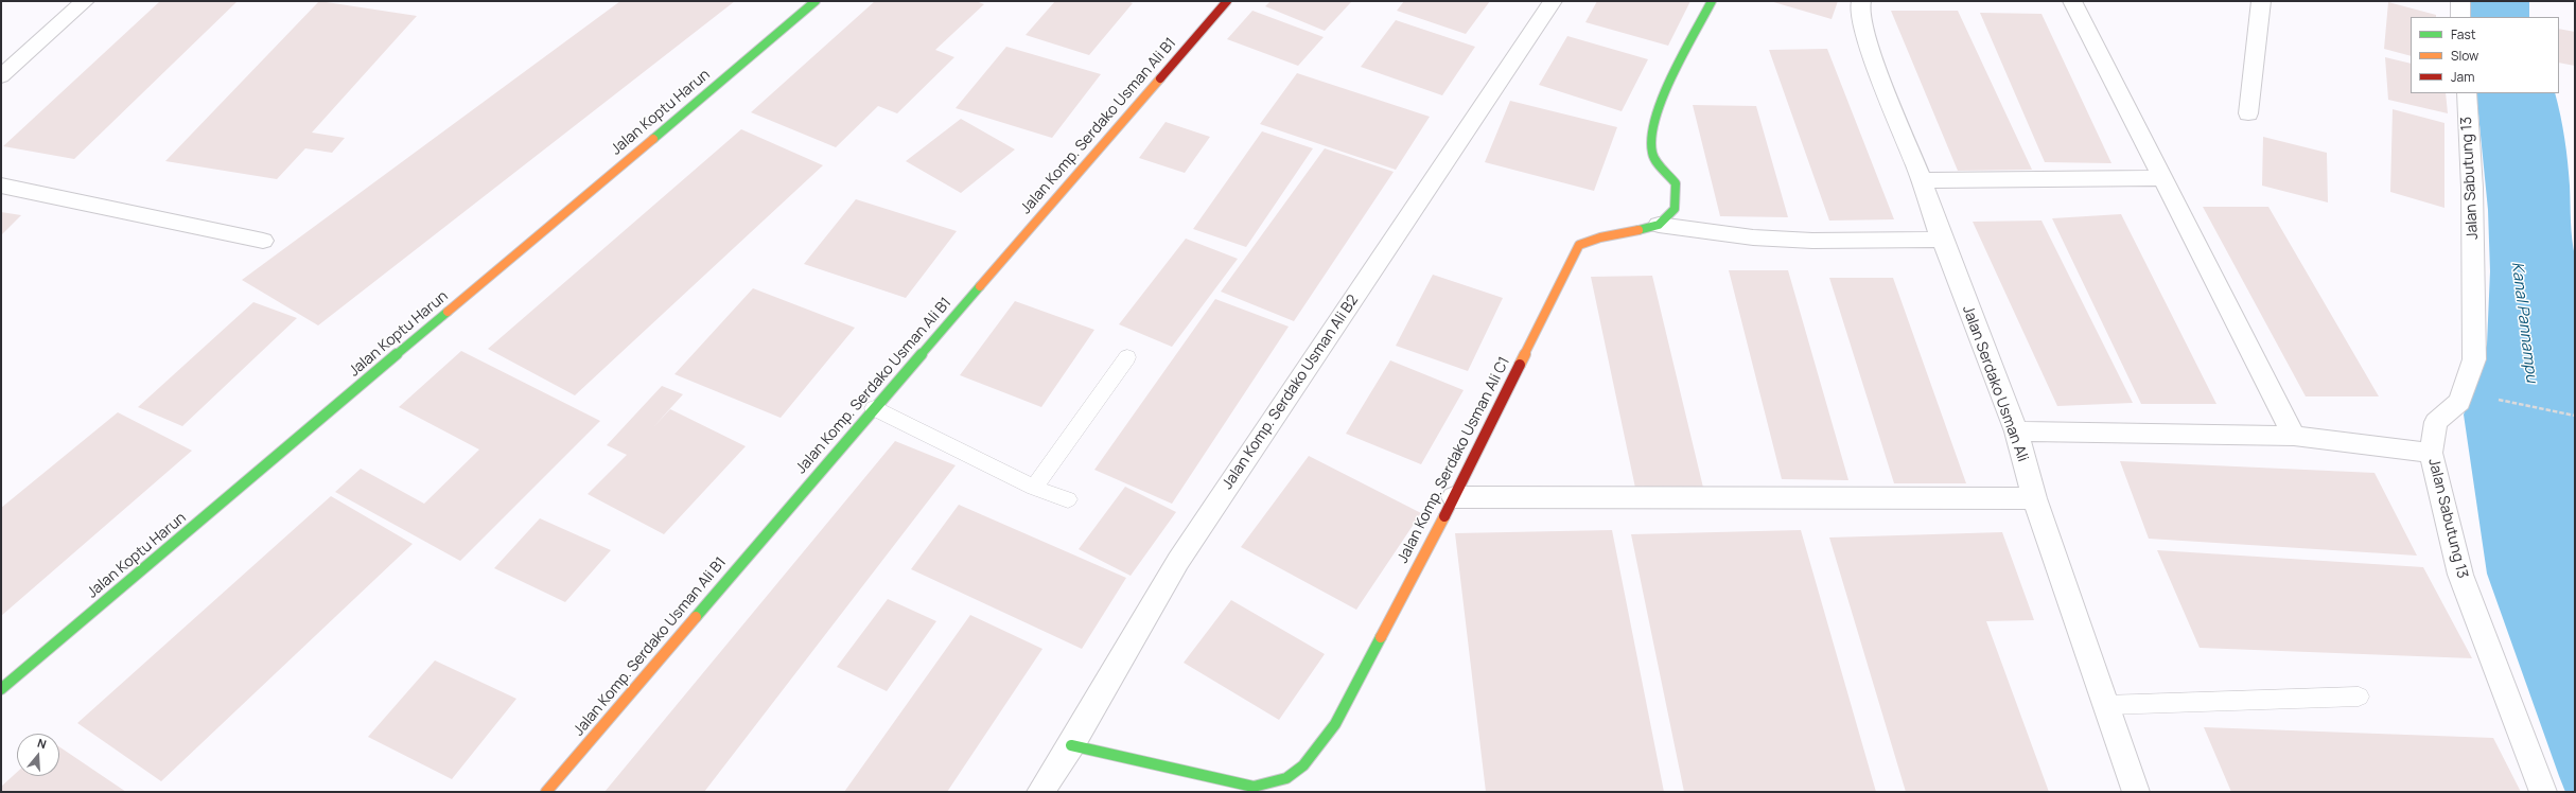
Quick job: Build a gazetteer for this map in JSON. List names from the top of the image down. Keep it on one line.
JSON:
{"streets":{"street":["Jalan Koptu Harun","Jalan Komp. Serdako Usman Ali B1","Jalan Sabutung 13","Jalan Serdako Usman Ali","Jalan Komp. Serdako Usman Ali B2","Jalan Komp. Serdako Usman Ali C1"]},"crossings":[["Jalan Komp. Serdako Usman Ali B2","Jalan Komp. Serdako Usman Ali C1"]],"water":["Kanal Pannampu"],"legend":["Fast","Slow","Jam"],"north":"top"}
